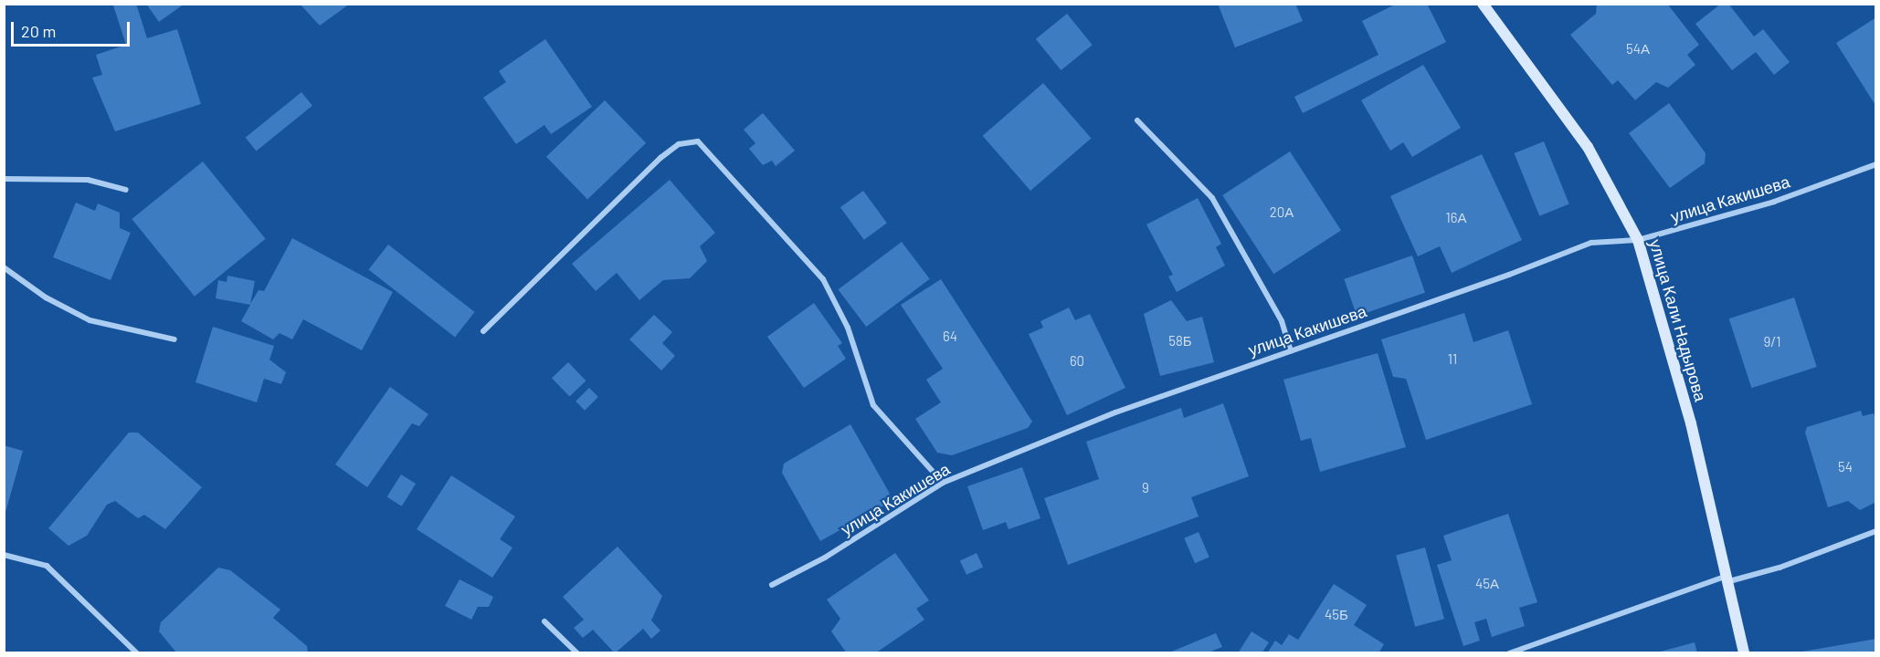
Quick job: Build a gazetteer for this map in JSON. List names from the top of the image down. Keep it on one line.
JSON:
{"streets":{"street":["улица Какишева","улица Кали Надырова"]},"crossings":[["улица Какишева","улица Кали Надырова"]],"house_numbers":["54А","20А","16А","64","58Б","9/1","11","60","54","9","45А","45Б"],"scale_bar":"20 m"}
